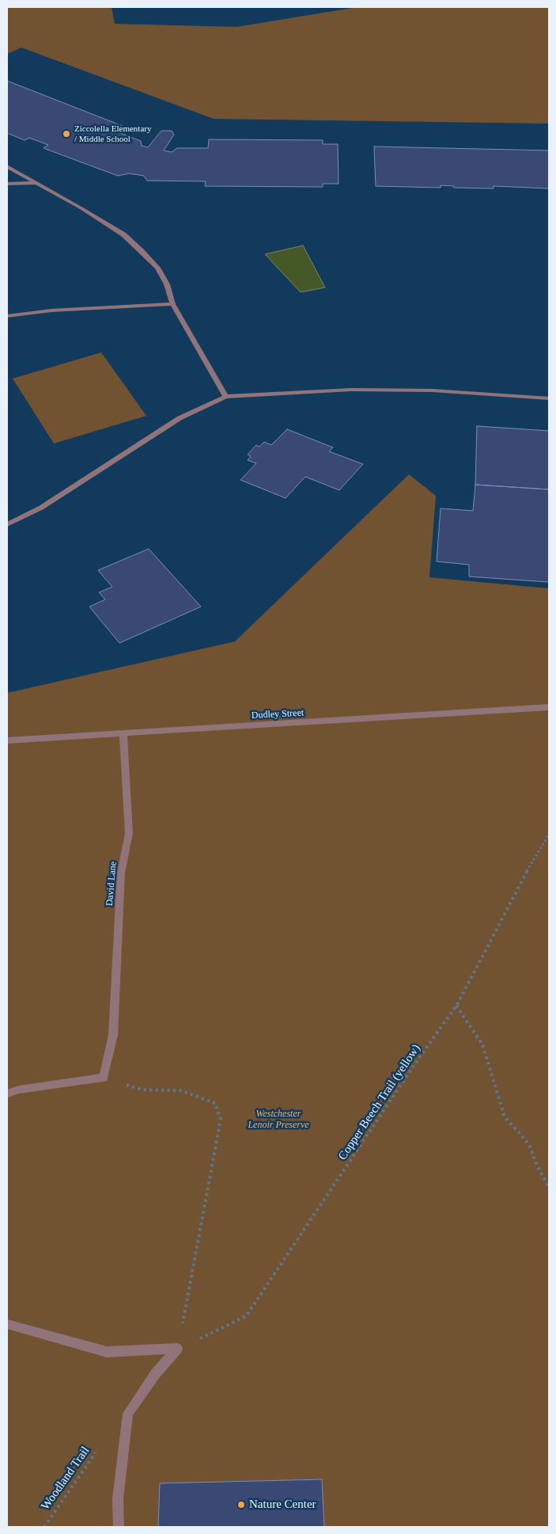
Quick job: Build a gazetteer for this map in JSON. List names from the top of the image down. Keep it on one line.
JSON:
{"streets":{"street":["Dudley Street","David Lane"],"path":["Copper Beech Trail (yellow)","Woodland Trail"]},"crossings":[["Dudley Street","David Lane"]],"parks":["Westchester Lenoir Preserve"],"places":["Ziccolella Elementary / Middle School","Nature Center"]}
